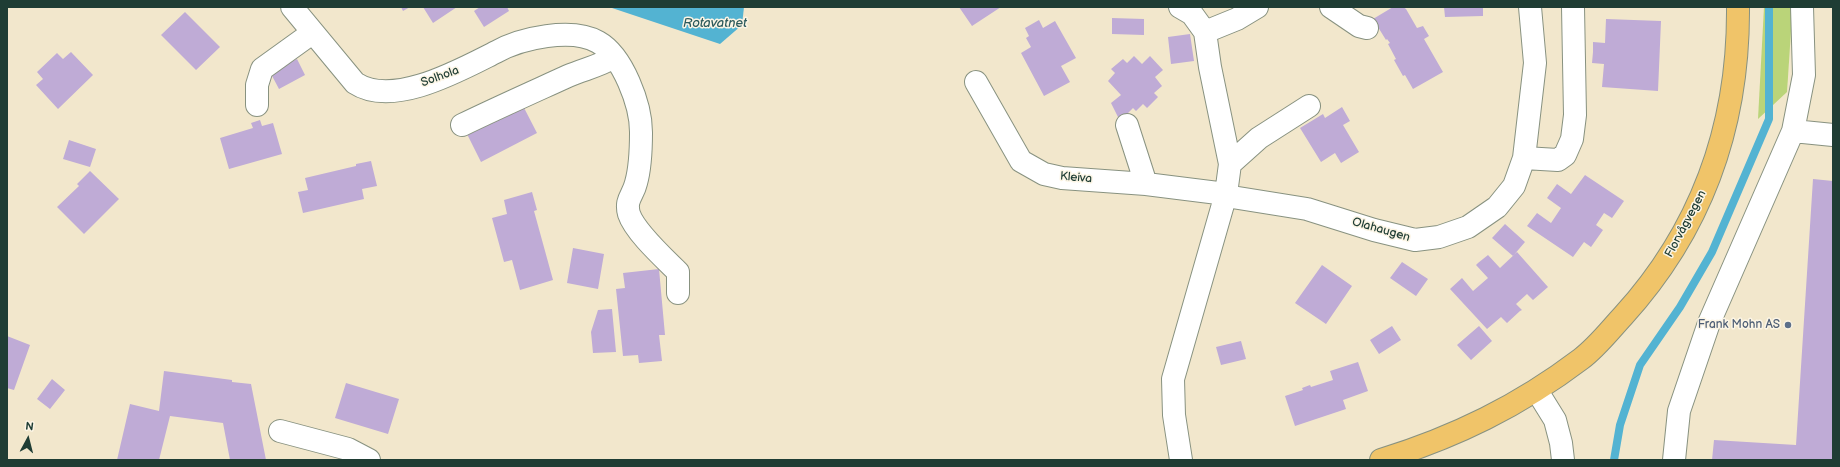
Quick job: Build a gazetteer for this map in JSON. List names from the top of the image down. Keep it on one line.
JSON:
{"streets":{"main road":["Florvågvegen"],"lane":["Solhola","Kleiva","Olahaugen"]},"crossings":[["Kleiva","Olahaugen"]],"water":["Rotavatnet"],"places":["Frank Mohn AS"],"north":"top"}
